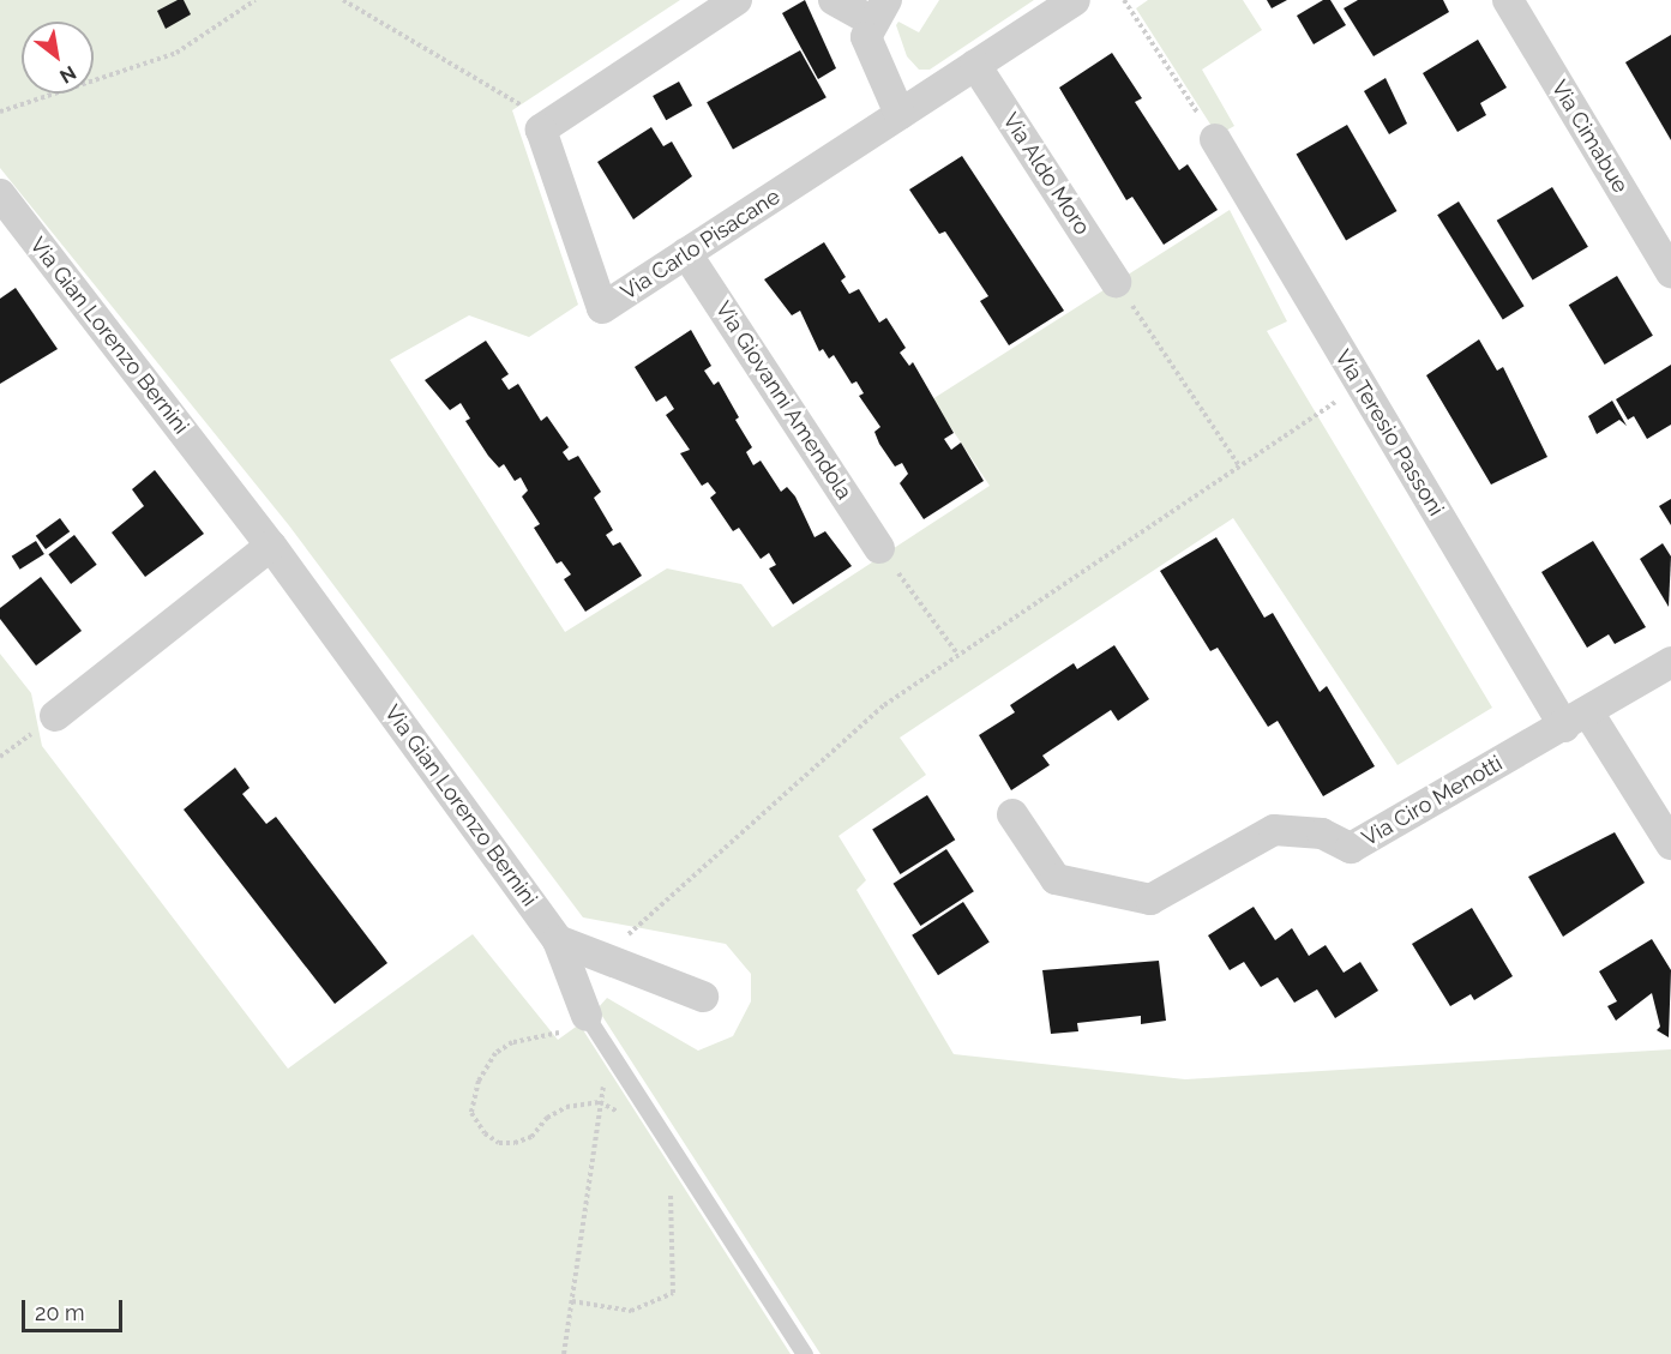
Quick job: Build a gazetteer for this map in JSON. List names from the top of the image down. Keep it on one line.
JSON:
{"streets":{"street":["Via Cimabue","Via Aldo Moro","Via Carlo Pisacane","Via Gian Lorenzo Bernini","Via Giovanni Amendola","Via Teresio Passoni","Via Ciro Menotti"]},"crossings":[["Via Aldo Moro","Via Carlo Pisacane"],["Via Carlo Pisacane","Via Giovanni Amendola"],["Via Teresio Passoni","Via Ciro Menotti"]],"scale_bar":"20 m","north":"bottom right"}
